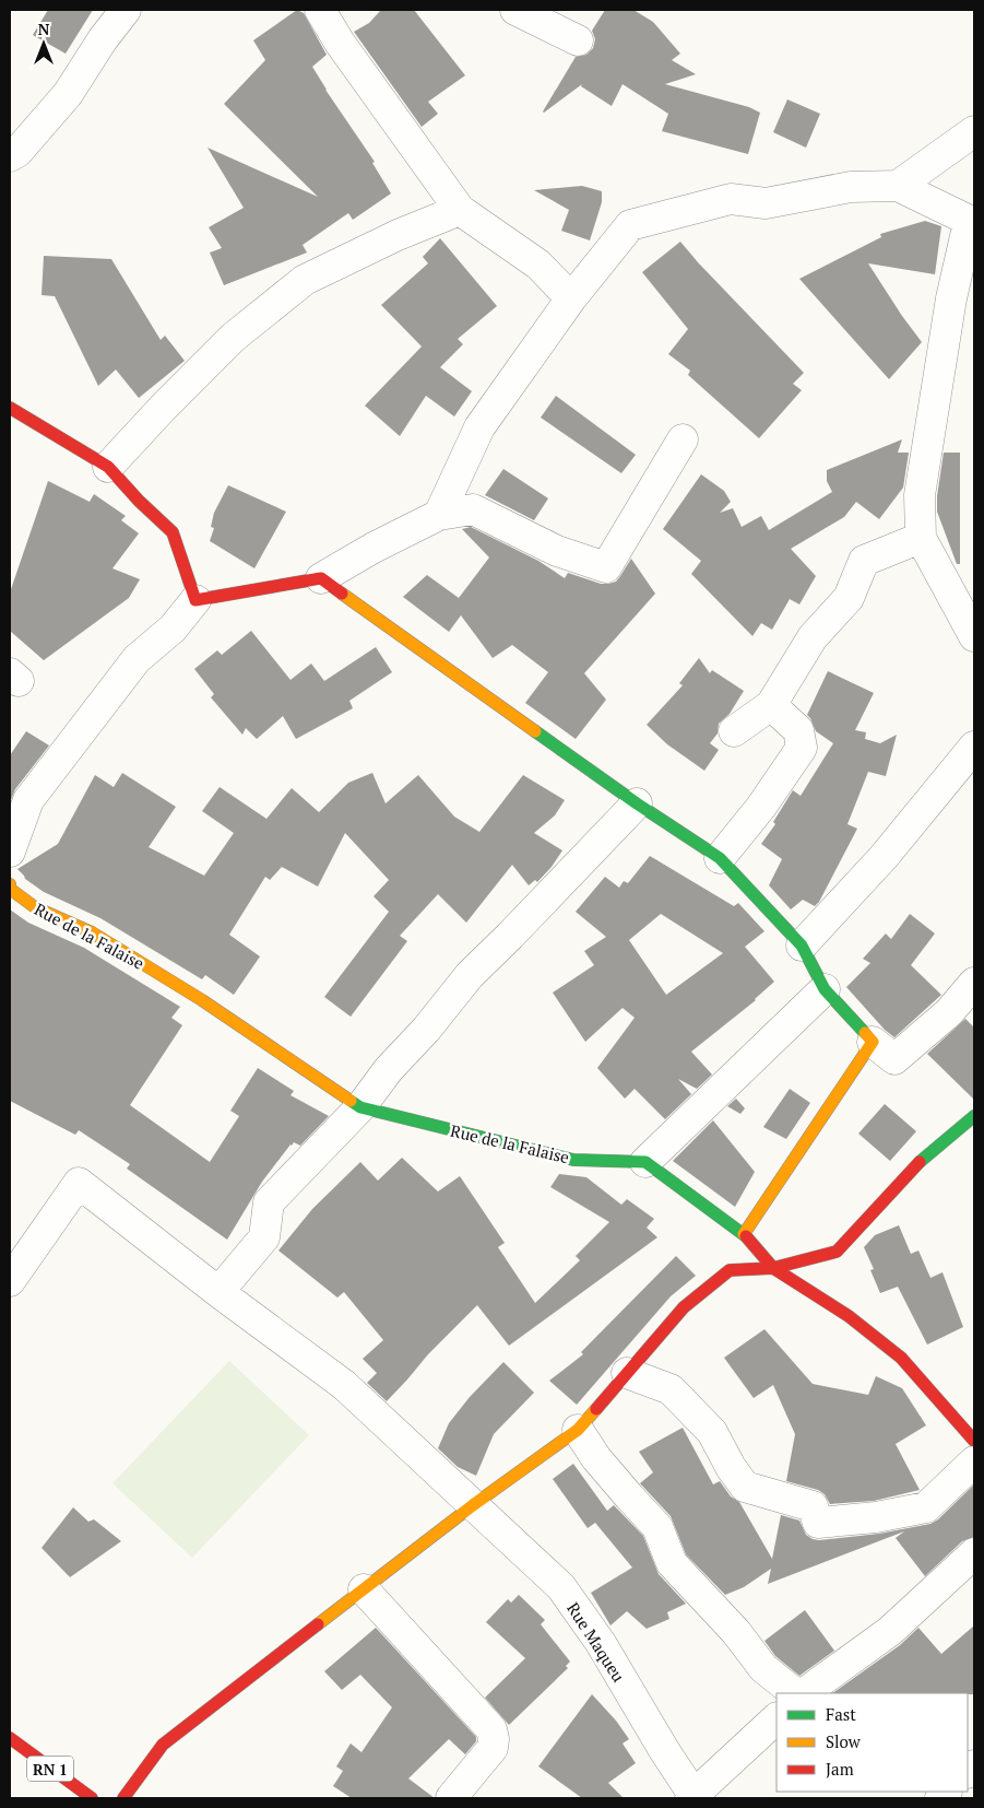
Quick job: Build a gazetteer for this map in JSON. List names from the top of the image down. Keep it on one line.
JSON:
{"streets":{"street":["Rue de la Falaise","Rue Maqueu","RN 1"]},"legend":["Fast","Slow","Jam"],"north":"top"}
